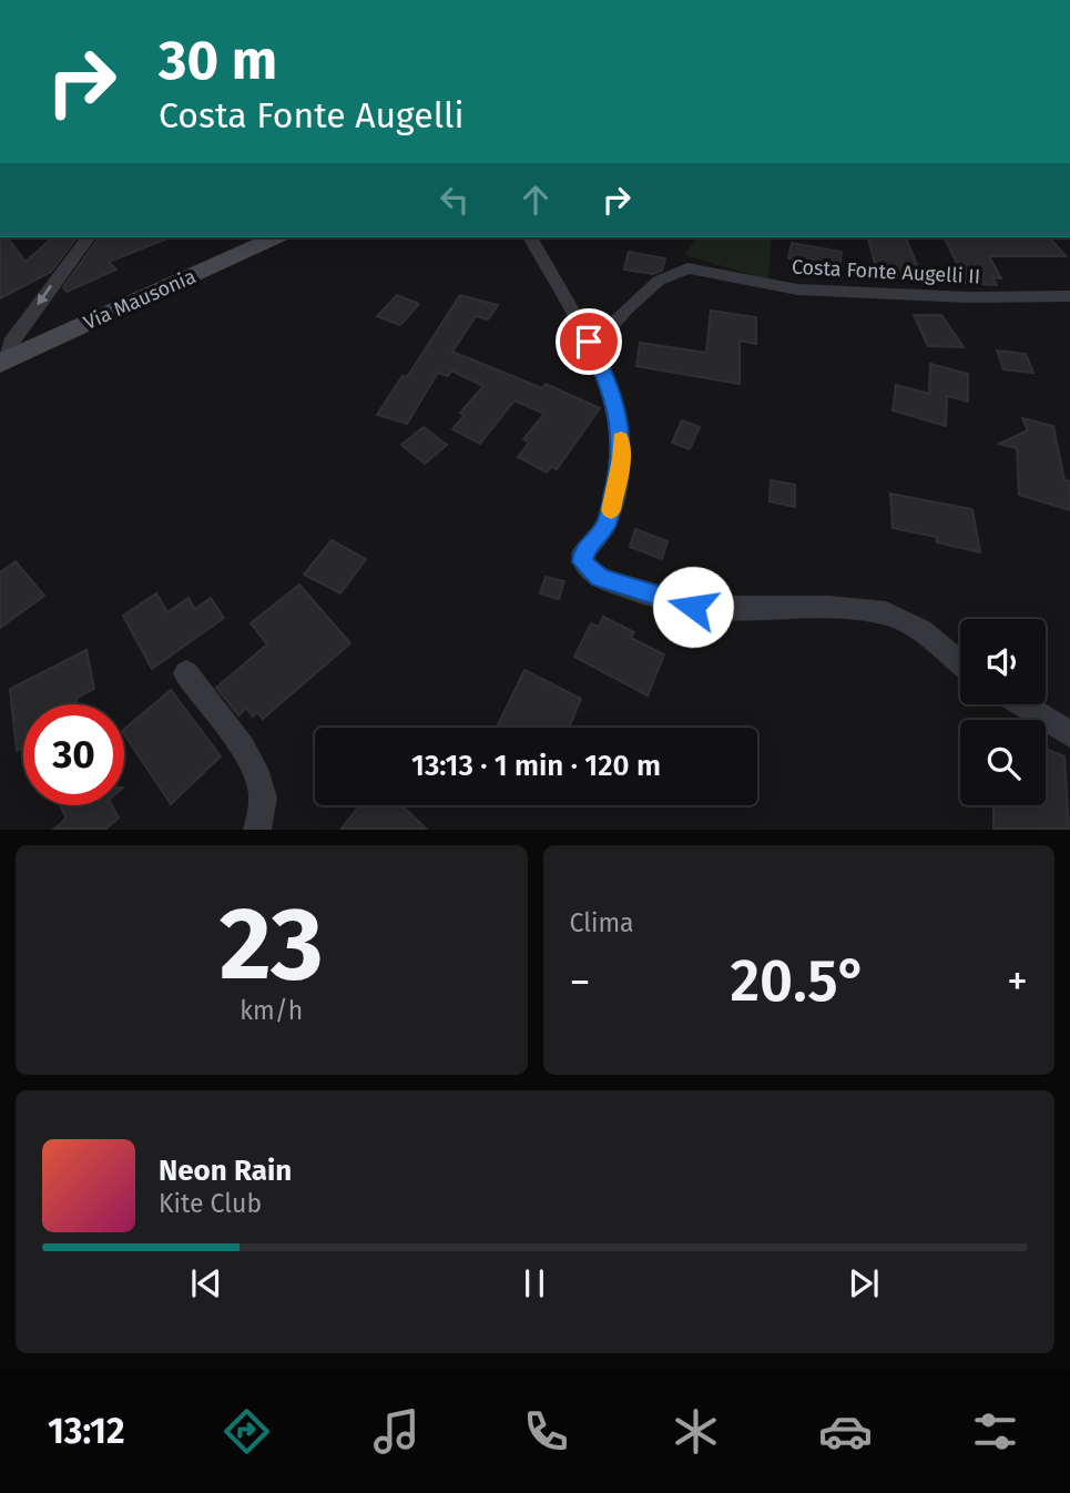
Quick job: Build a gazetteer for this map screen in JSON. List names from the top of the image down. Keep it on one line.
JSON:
{"streets":{"main road":["Via Mausonia"],"street":["Costa Fonte Augelli II"]},"page":{"turn":["30 m","Costa Fonte Augelli"],"limit":"30","trip":"13:13 · 1 min · 120 m","tile":[["23","km/h"],"Clima"],"heat":["−","20.5°","+"],"song":["Neon Rain","Kite Club"],"tabs":"13:12"}}
